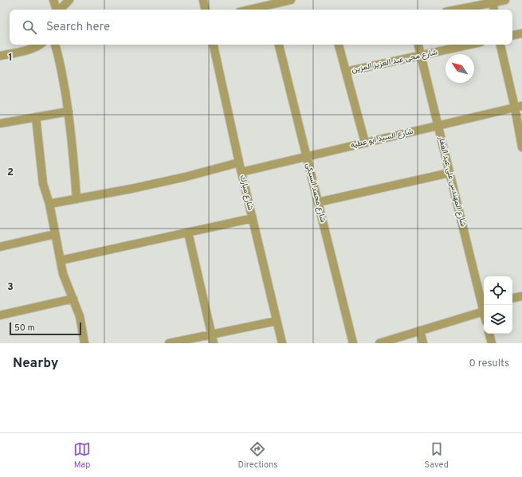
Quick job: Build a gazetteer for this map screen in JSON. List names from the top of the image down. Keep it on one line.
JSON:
{"streets":{"street":["شارع محى عبد العزيز المزين","شارع السيد ابو عطيه","شارع المهندس على عبد الغفار","شارع مبارك","شارع محمد السبكى"]},"crossings":[["شارع محى عبد العزيز المزين","شارع المهندس على عبد الغفار"],["شارع السيد ابو عطيه","شارع المهندس على عبد الغفار"],["شارع السيد ابو عطيه","شارع مبارك"],["شارع السيد ابو عطيه","شارع محمد السبكى"]],"scale_bar":"50 m","north":"top left","page":{"search":"Search here","scale":"50 m","heading":["Nearby","0 results"],"nav":["Map","Directions","Saved"]},"grid":{"rows":["1","2","3"]}}
